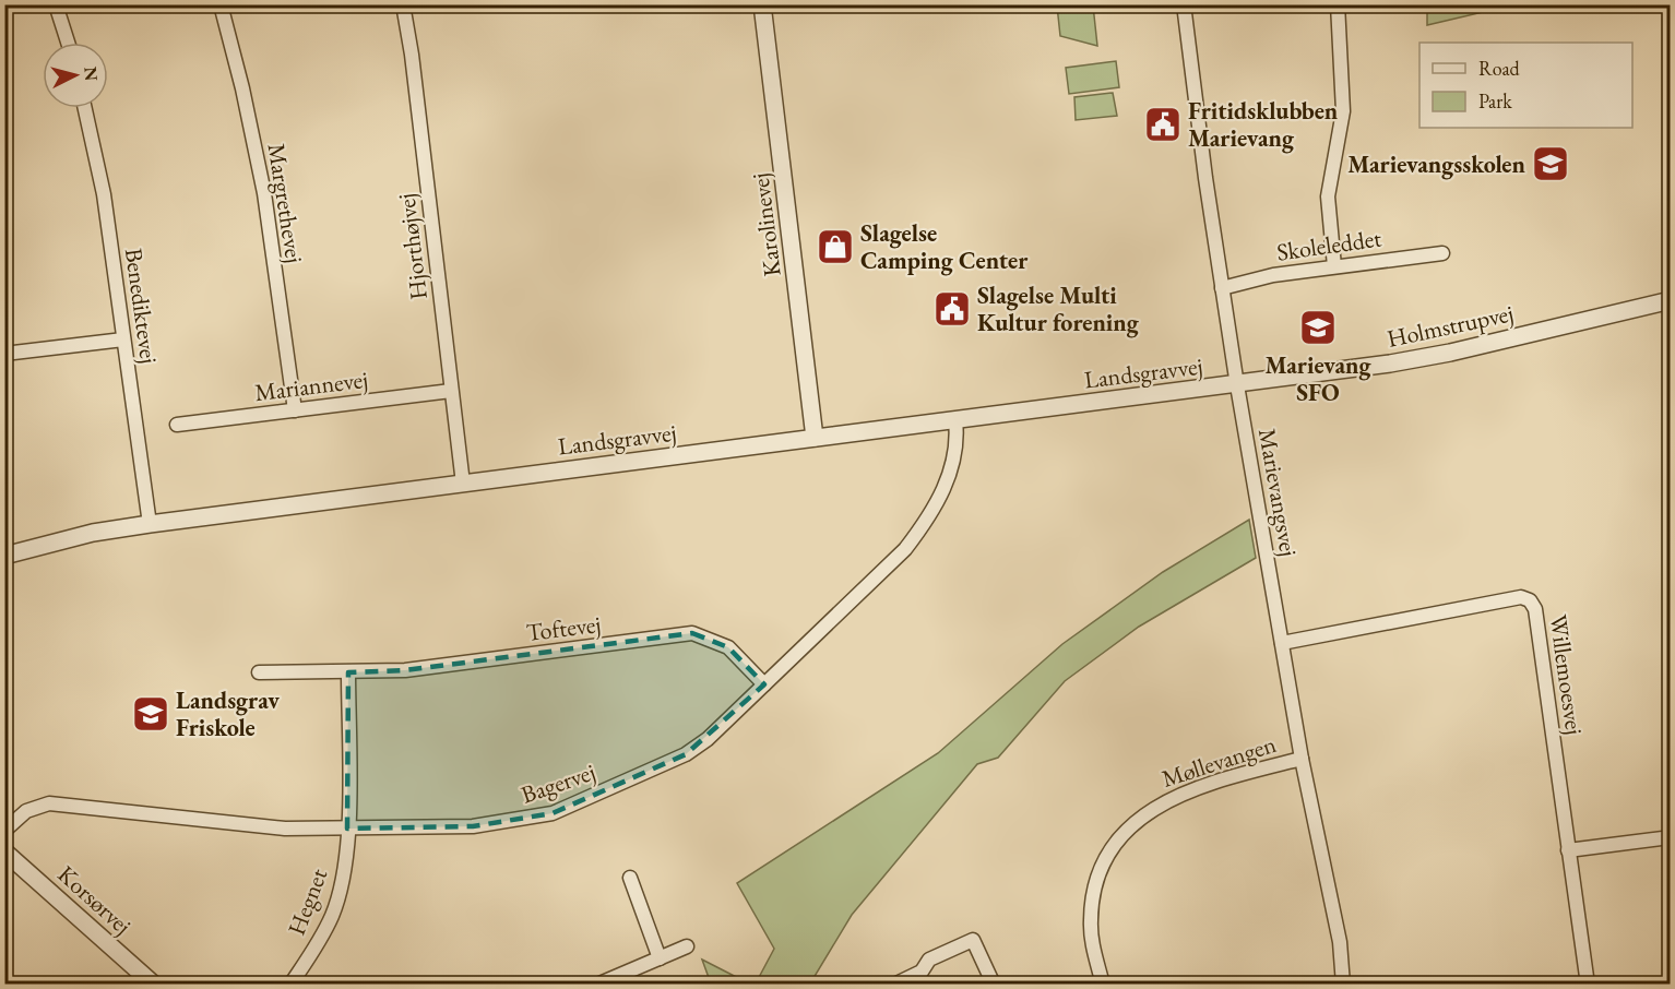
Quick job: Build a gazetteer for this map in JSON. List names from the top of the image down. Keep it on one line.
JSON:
{"streets":{"street":["Margrethevej","Karolinevej","Skoleleddet","Hjorthøjvej","Benediktevej","Holmstrupvej","Landsgravvej","Mariannevej","Marievangsvej","Toftevej","Willemoesvej","Møllevangen","Bagervej","Korsørvej","Hegnet"]},"crossings":[["Margrethevej","Mariannevej"],["Karolinevej","Landsgravvej"],["Skoleleddet","Marievangsvej"],["Hjorthøjvej","Landsgravvej"],["Hjorthøjvej","Mariannevej"],["Benediktevej","Landsgravvej"],["Holmstrupvej","Landsgravvej"],["Holmstrupvej","Marievangsvej"],["Landsgravvej","Marievangsvej"],["Landsgravvej","Bagervej"],["Marievangsvej","Willemoesvej"],["Marievangsvej","Møllevangen"],["Toftevej","Bagervej"],["Bagervej","Hegnet"]],"places":{"public building":["Fritidsklubben Marievang","Slagelse Multi Kultur forening"],"school or university":["Marievangsskolen","Marievang SFO","Landsgrav Friskole"],"shop":["Slagelse Camping Center"]},"legend":["Road","Park"],"north":"right"}
